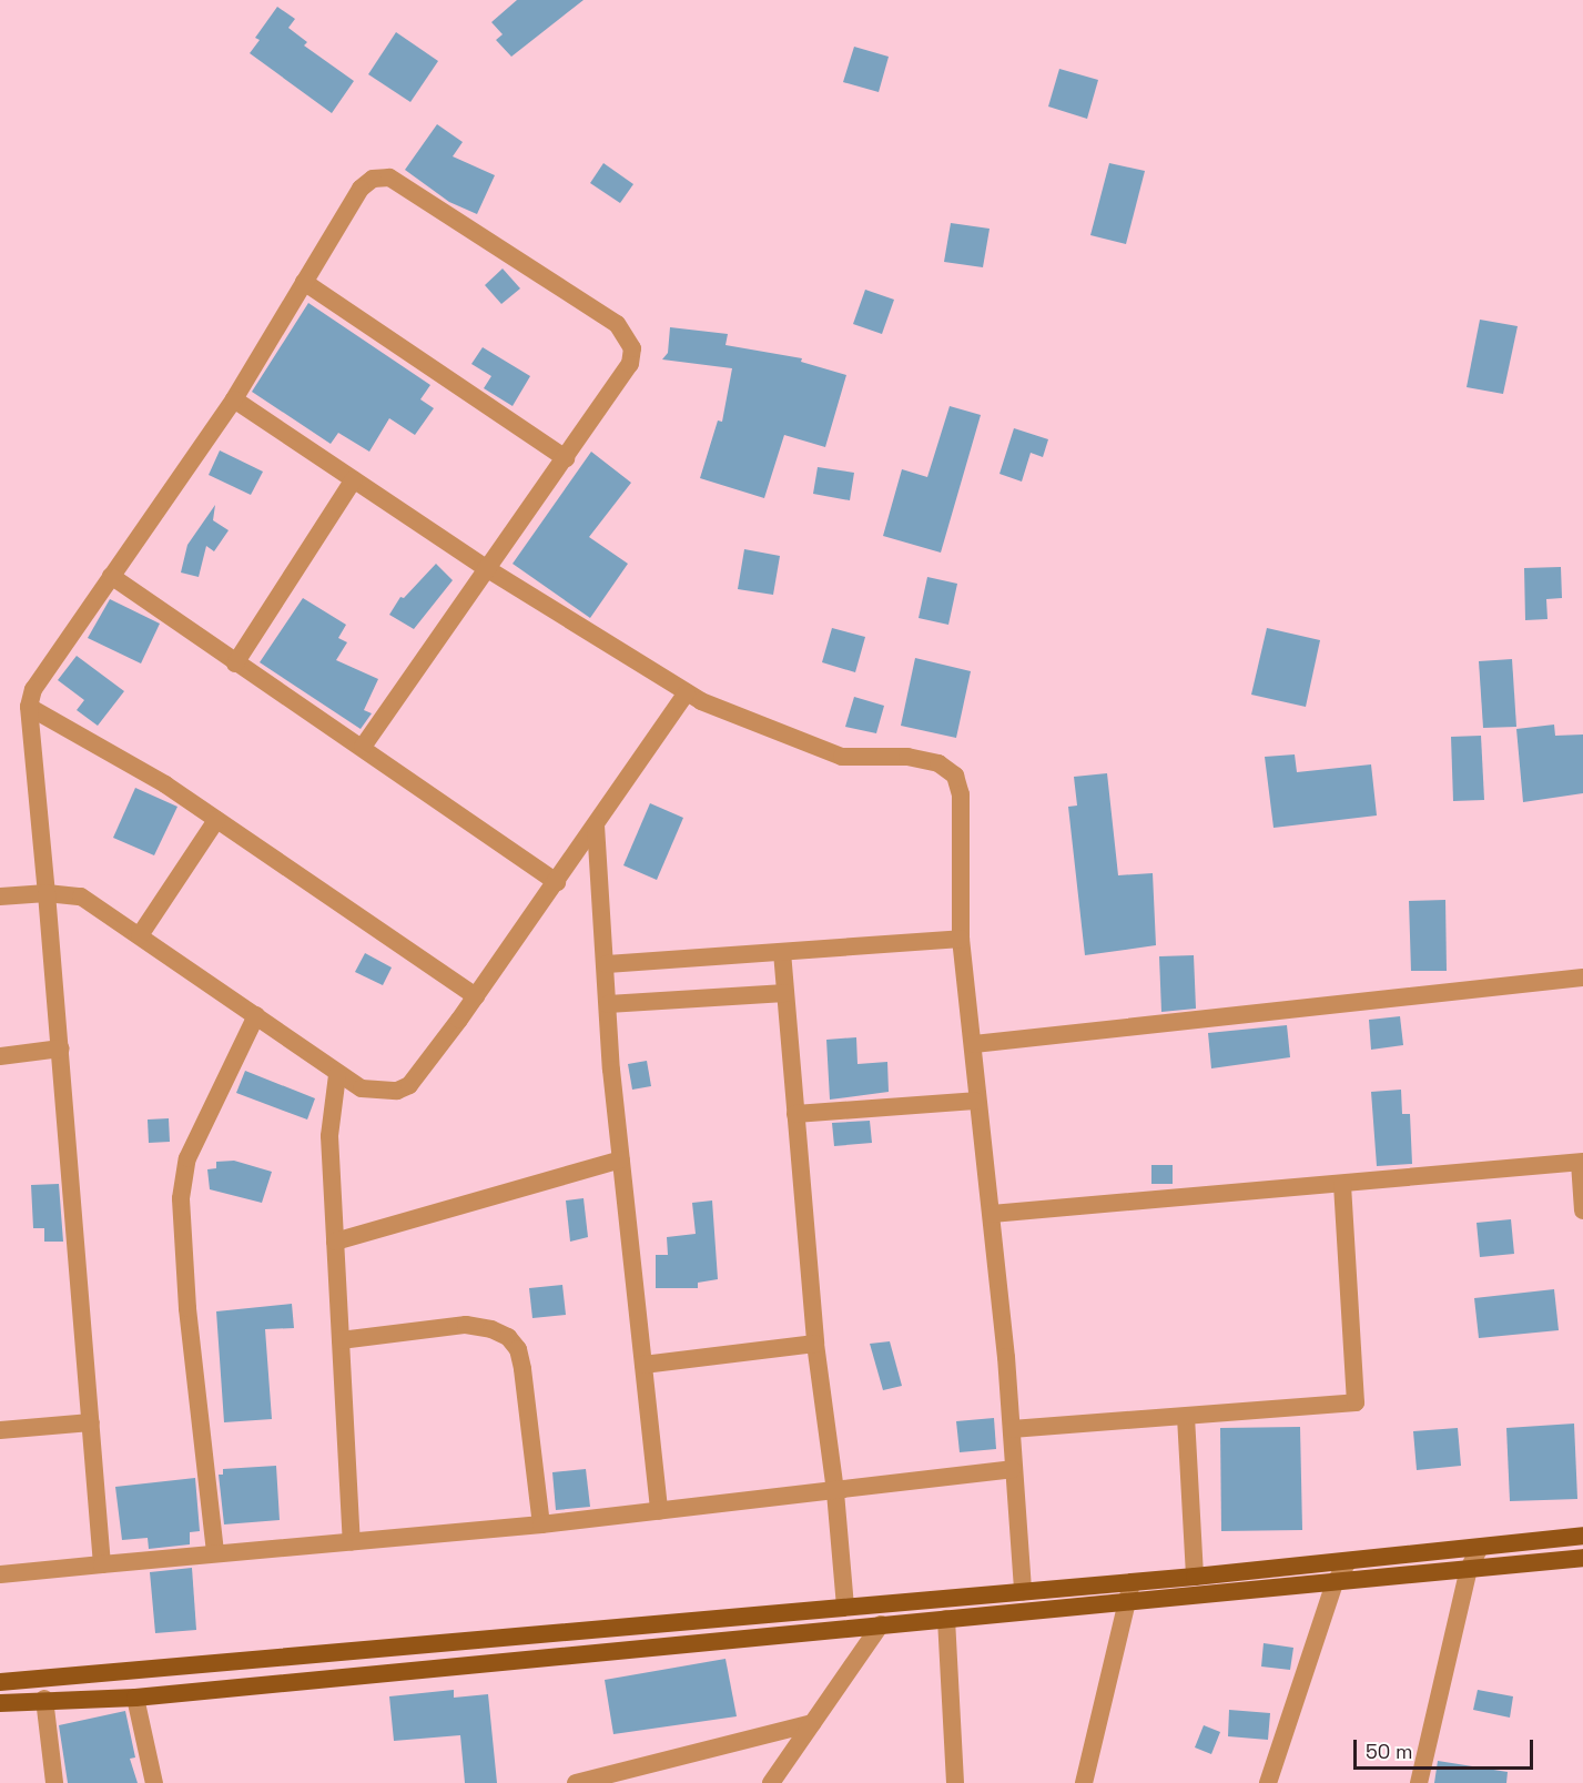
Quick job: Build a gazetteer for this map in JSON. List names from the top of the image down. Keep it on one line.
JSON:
{"scale_bar":"50 m"}
